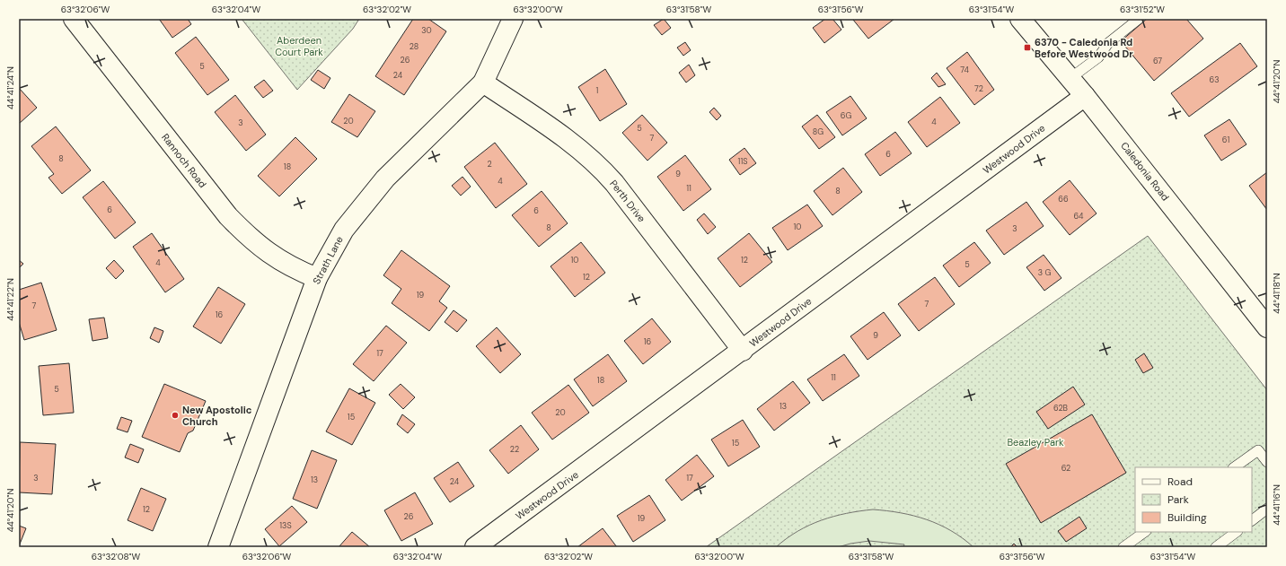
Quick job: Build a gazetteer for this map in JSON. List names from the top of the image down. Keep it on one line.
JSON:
{"streets":{"street":["Westwood Drive","Rannoch Road","Caledonia Road","Perth Drive","Strath Lane"]},"crossings":[["Westwood Drive","Caledonia Road"],["Westwood Drive","Perth Drive"],["Rannoch Road","Strath Lane"],["Perth Drive","Strath Lane"]],"parks":["Aberdeen Court Park","Beazley Park"],"places":{"transit":["6370 - Caledonia Rd Before Westwood Dr"],"other":["New Apostolic Church"]},"house_numbers":["30","28","26","67","5","74","24","63","72","1","6G","20","4","3","5","8G","7","61","6","8","11S","2","18","9","4","11","8","66","6","6","64","10","8","3","10","12","4","5","3 G","12","19","7","7","16","9","16","17","11","18","5","13","62B","20","15","15","22","62","3","17","13","24","12","26","19","13S"],"legend":["Road","Park","Building"],"coordinates":["63°32'06\"W","63°32'04\"W","63°32'02\"W","63°32'00\"W","63°31'58\"W","63°31'56\"W","63°31'54\"W","63°31'52\"W","44°41'20\"N","44°41'24\"N","44°41'18\"N","44°41'22\"N","44°41'16\"N","63°32'08\"W"]}
